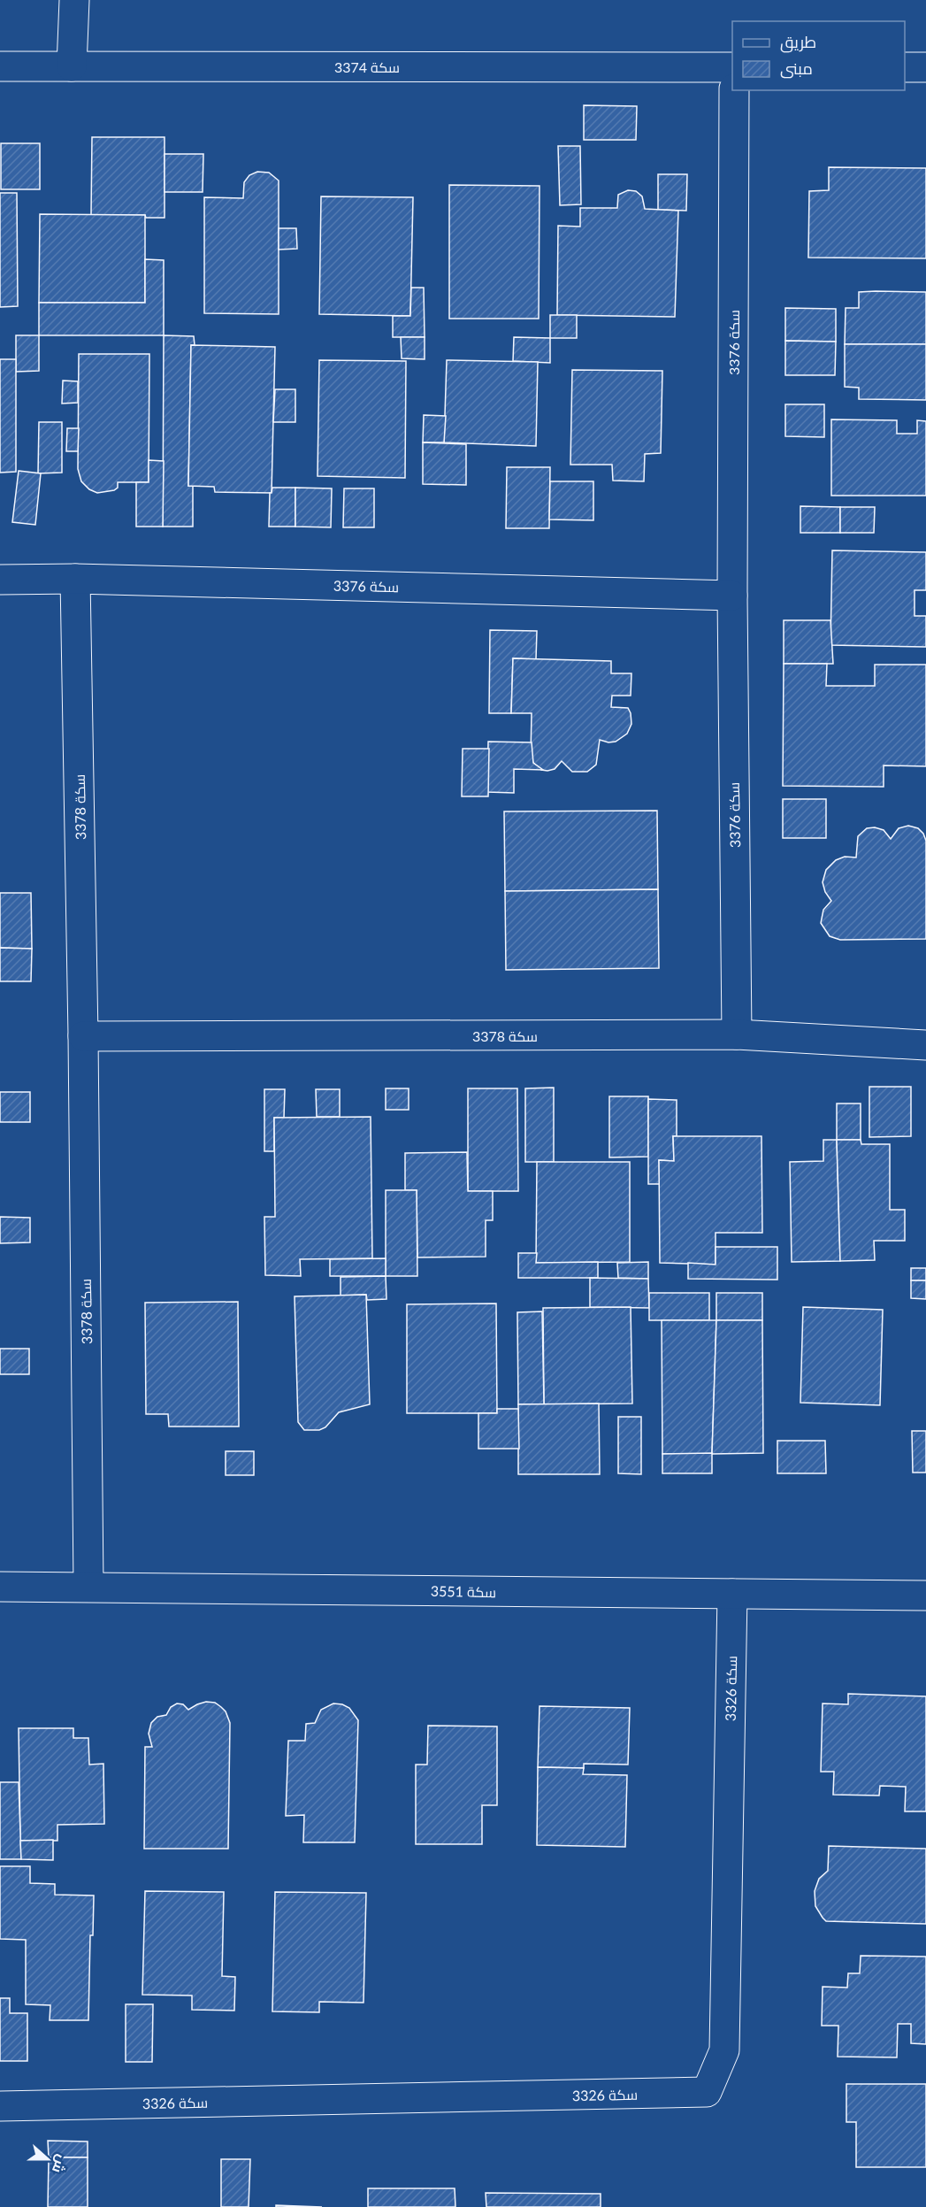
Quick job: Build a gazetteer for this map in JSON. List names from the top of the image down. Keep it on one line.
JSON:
{"streets":{"street":["سكة 3374","سكة 3376","سكة 3378","سكة 3551","سكة 3326"]},"crossings":[["سكة 3376","سكة 3378"],["سكة 3378","سكة 3551"],["سكة 3551","سكة 3326"]],"legend":["طريق","مبنى"],"north":"right"}
